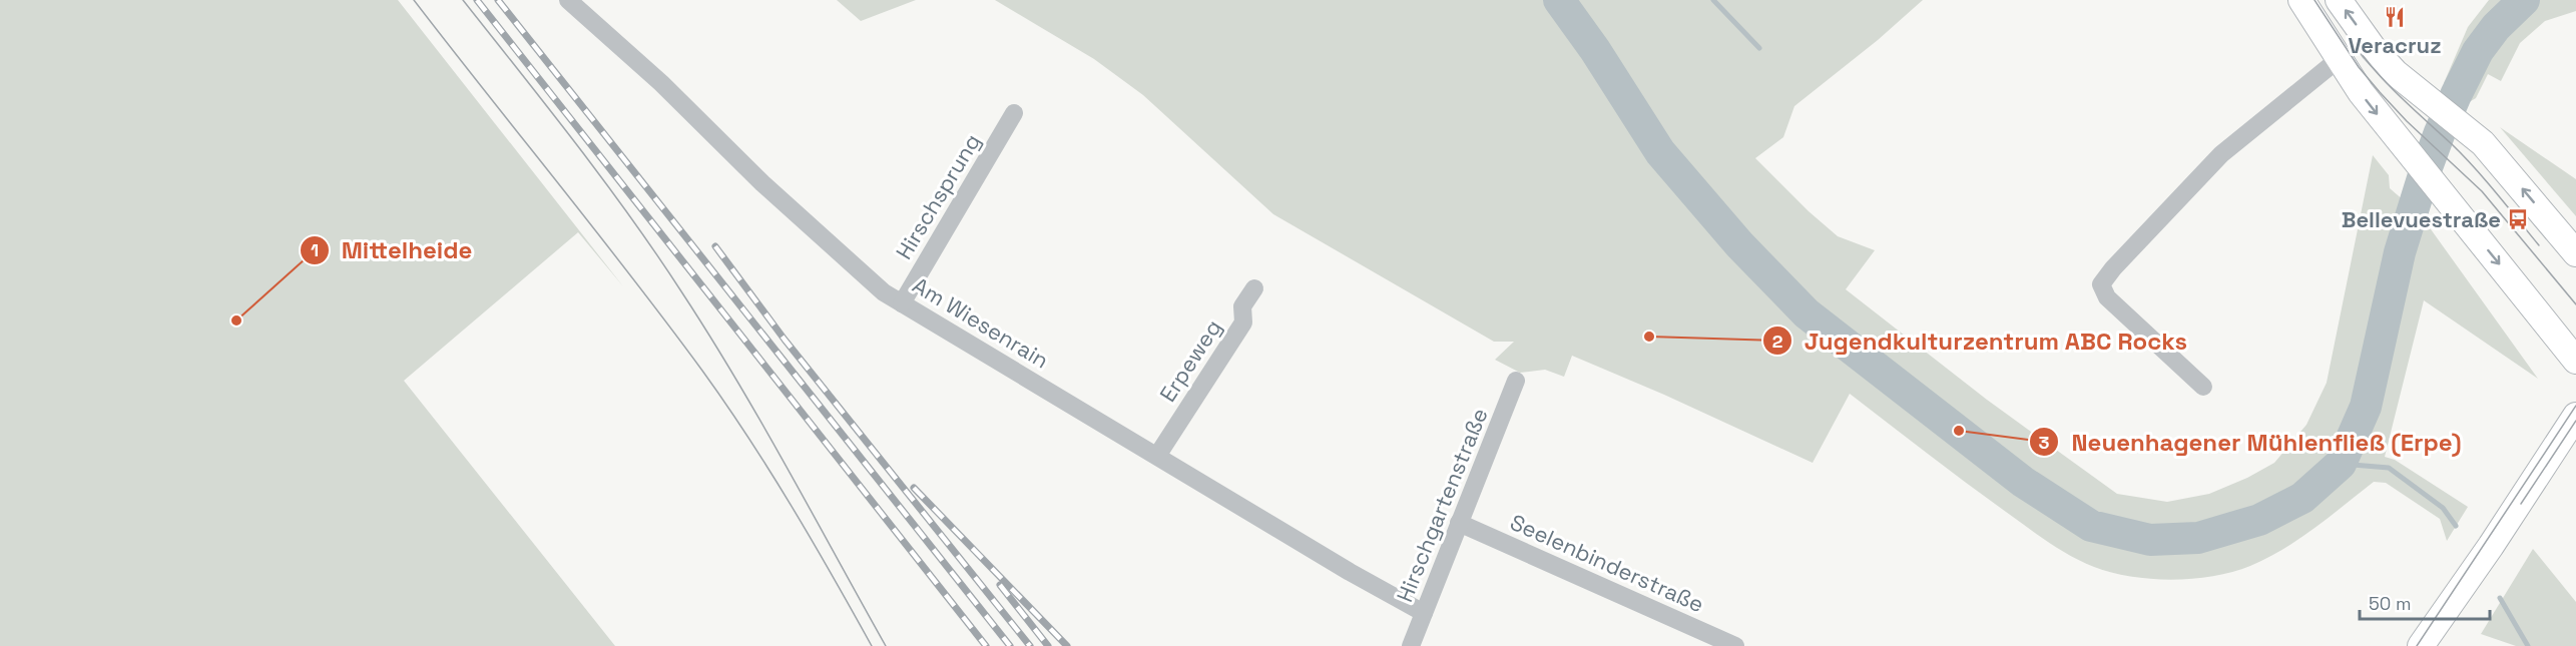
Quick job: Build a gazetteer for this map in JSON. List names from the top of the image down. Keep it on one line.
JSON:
{"streets":{"street":["Hirschsprung","Am Wiesenrain","Erpeweg","Hirschgartenstraße","Seelenbinderstraße"]},"crossings":[["Hirschsprung","Am Wiesenrain"],["Am Wiesenrain","Erpeweg"],["Am Wiesenrain","Hirschgartenstraße"],["Hirschgartenstraße","Seelenbinderstraße"]],"places":{"restaurant":["Veracruz"],"bus stop":["Bellevuestraße"],"other":["Mittelheide","Jugendkulturzentrum ABC Rocks","Neuenhagener Mühlenfließ (Erpe)"]},"scale_bar":"50 m"}
